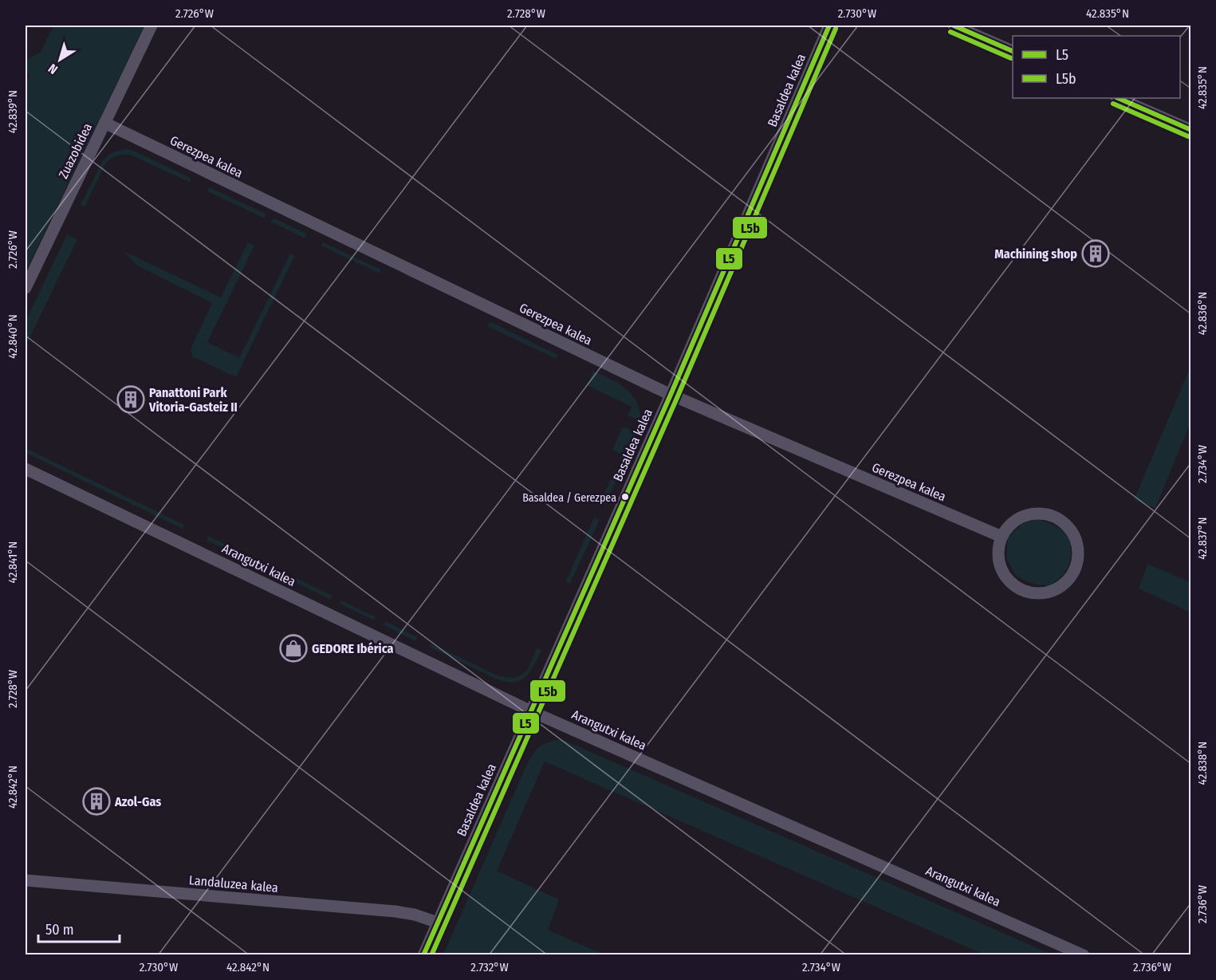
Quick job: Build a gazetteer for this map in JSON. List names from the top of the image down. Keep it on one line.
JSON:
{"streets":{"street":["Basaldea kalea","Zuazobidea","Gerezpea kalea","Arangutxi kalea","Landaluzea kalea"]},"crossings":[["Basaldea kalea","Gerezpea kalea"],["Basaldea kalea","Arangutxi kalea"],["Basaldea kalea","Landaluzea kalea"],["Zuazobidea","Gerezpea kalea"]],"places":{"building":["Machining shop","Panattoni Park Vitoria-Gasteiz II","Azol-Gas"],"other":["Basaldea / Gerezpea"],"shop":["GEDORE Ibérica"]},"lines":["transit line L5","transit line L5b"],"legend":["L5","L5b"],"scale_bar":"50 m","north":"bottom left","coordinates":["2.726°W","2.728°W","2.730°W","42.835°N","42.839°N","42.836°N","42.840°N","2.734°W","42.837°N","42.841°N","42.838°N","42.842°N","2.736°W","2.732°W"]}
